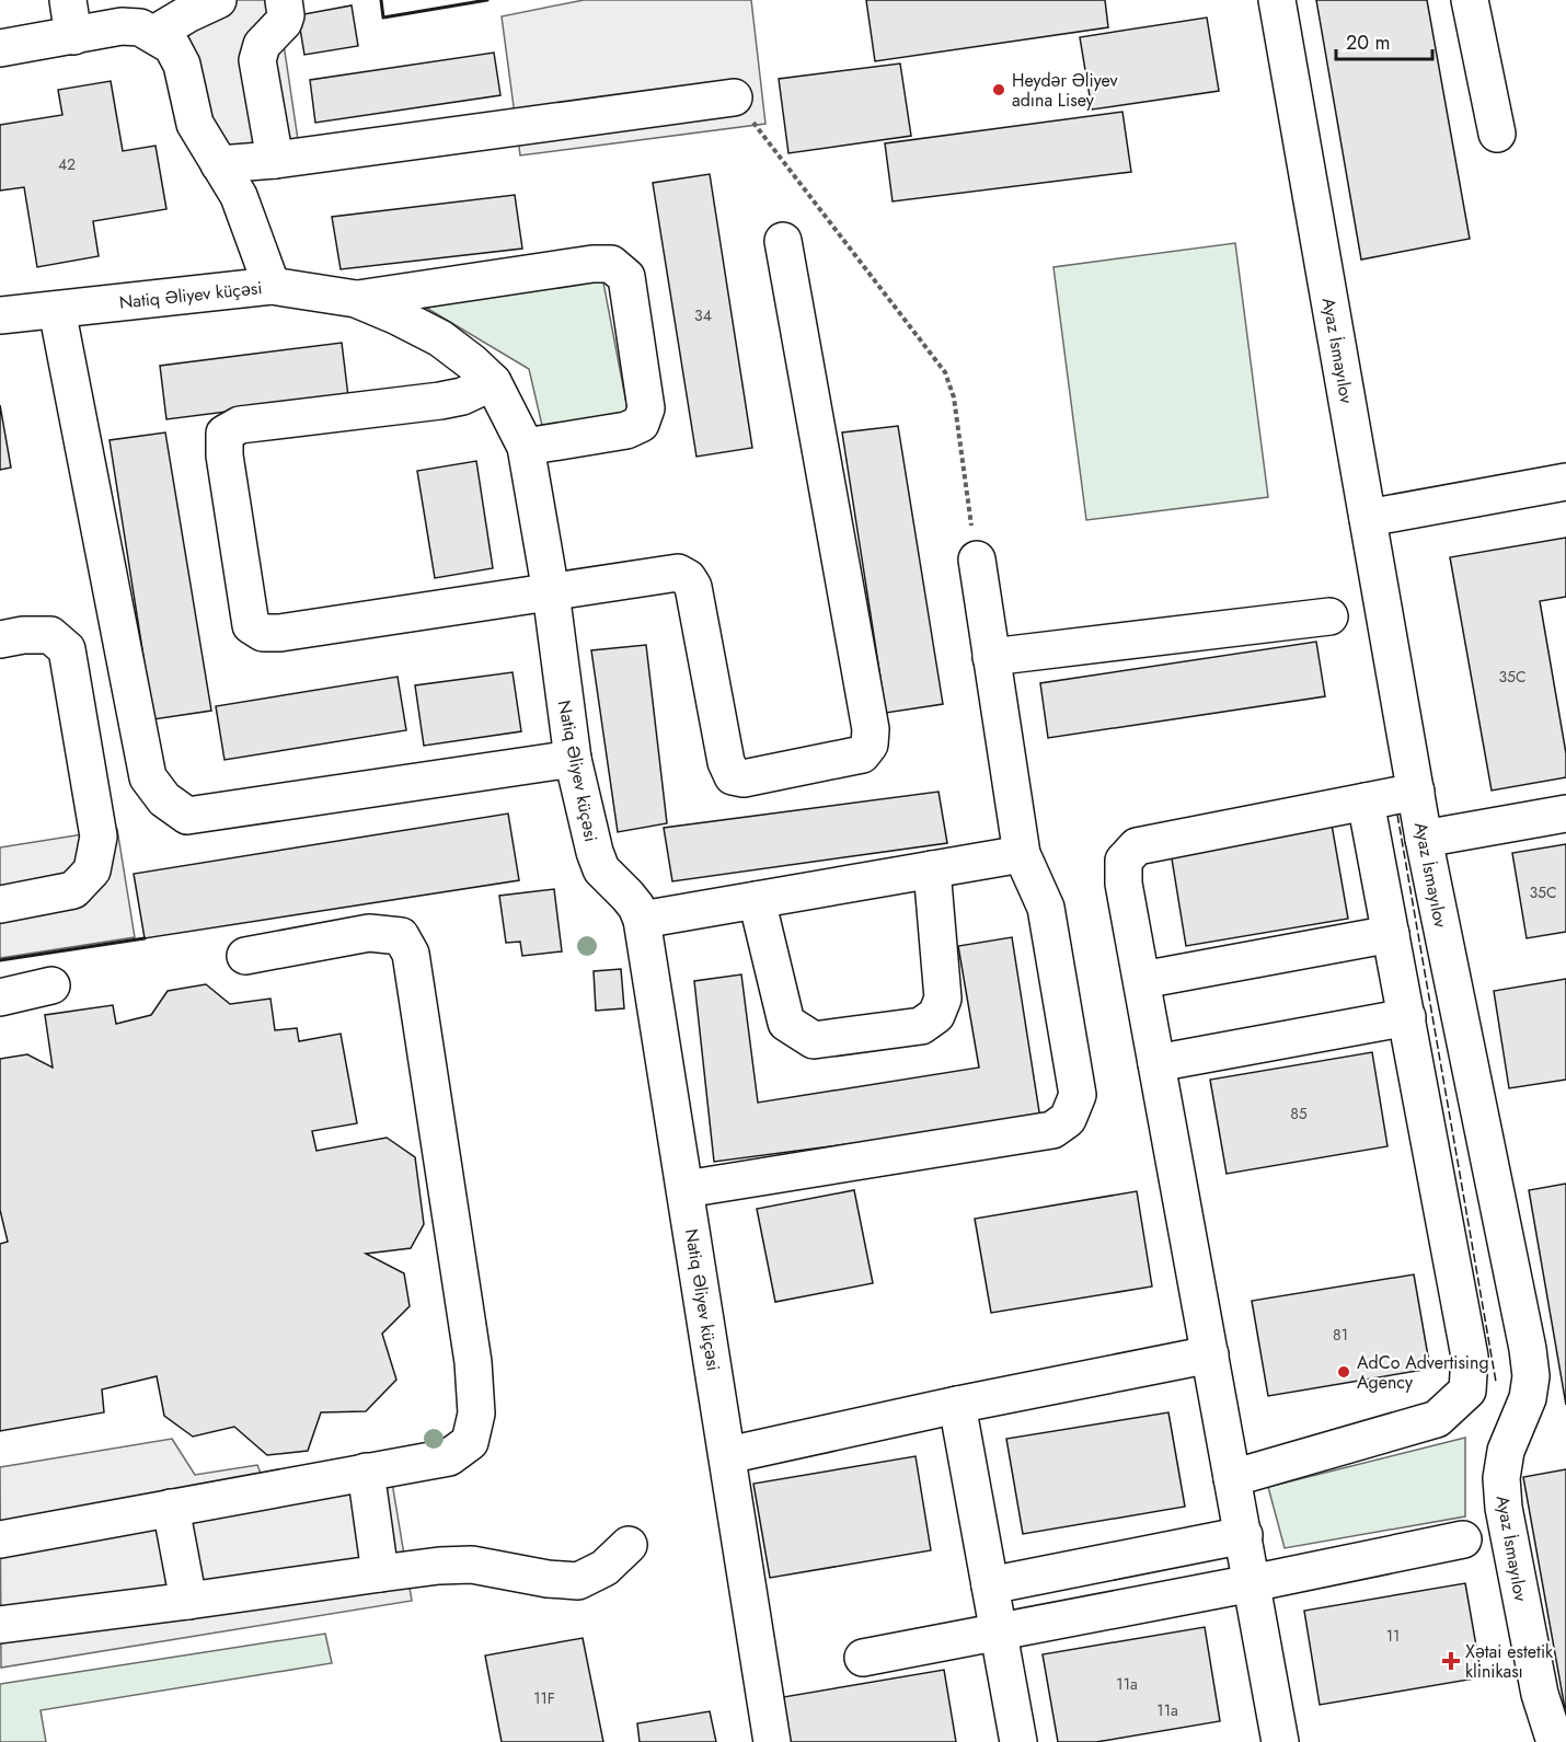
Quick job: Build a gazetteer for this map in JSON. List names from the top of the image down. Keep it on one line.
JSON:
{"streets":{"street":["Natiq Əliyev küçəsi","Ayaz İsmayılov"]},"places":{"other":["Heydər Əliyev adına Lisey","AdCo Advertising Agency"],"health":["Xətai estetik klinikası"]},"house_numbers":["42","34","35C","35C","85","81","11","11a","11F","11a"],"scale_bar":"20 m"}
